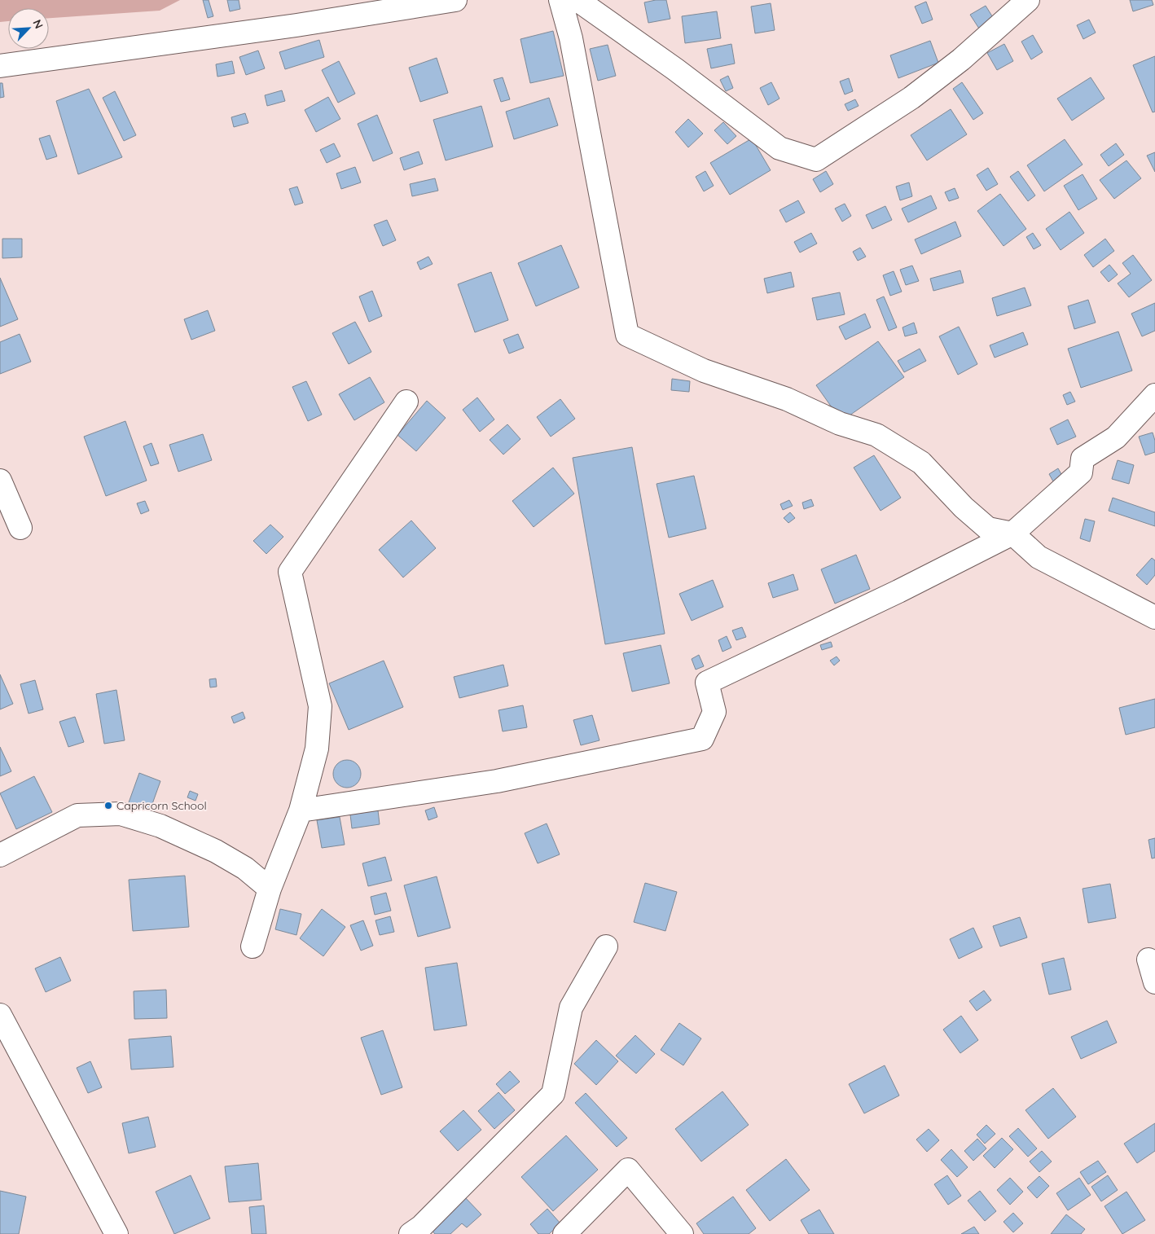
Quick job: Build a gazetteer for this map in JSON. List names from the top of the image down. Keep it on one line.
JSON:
{"places":["Capricorn School"],"north":"top right"}
